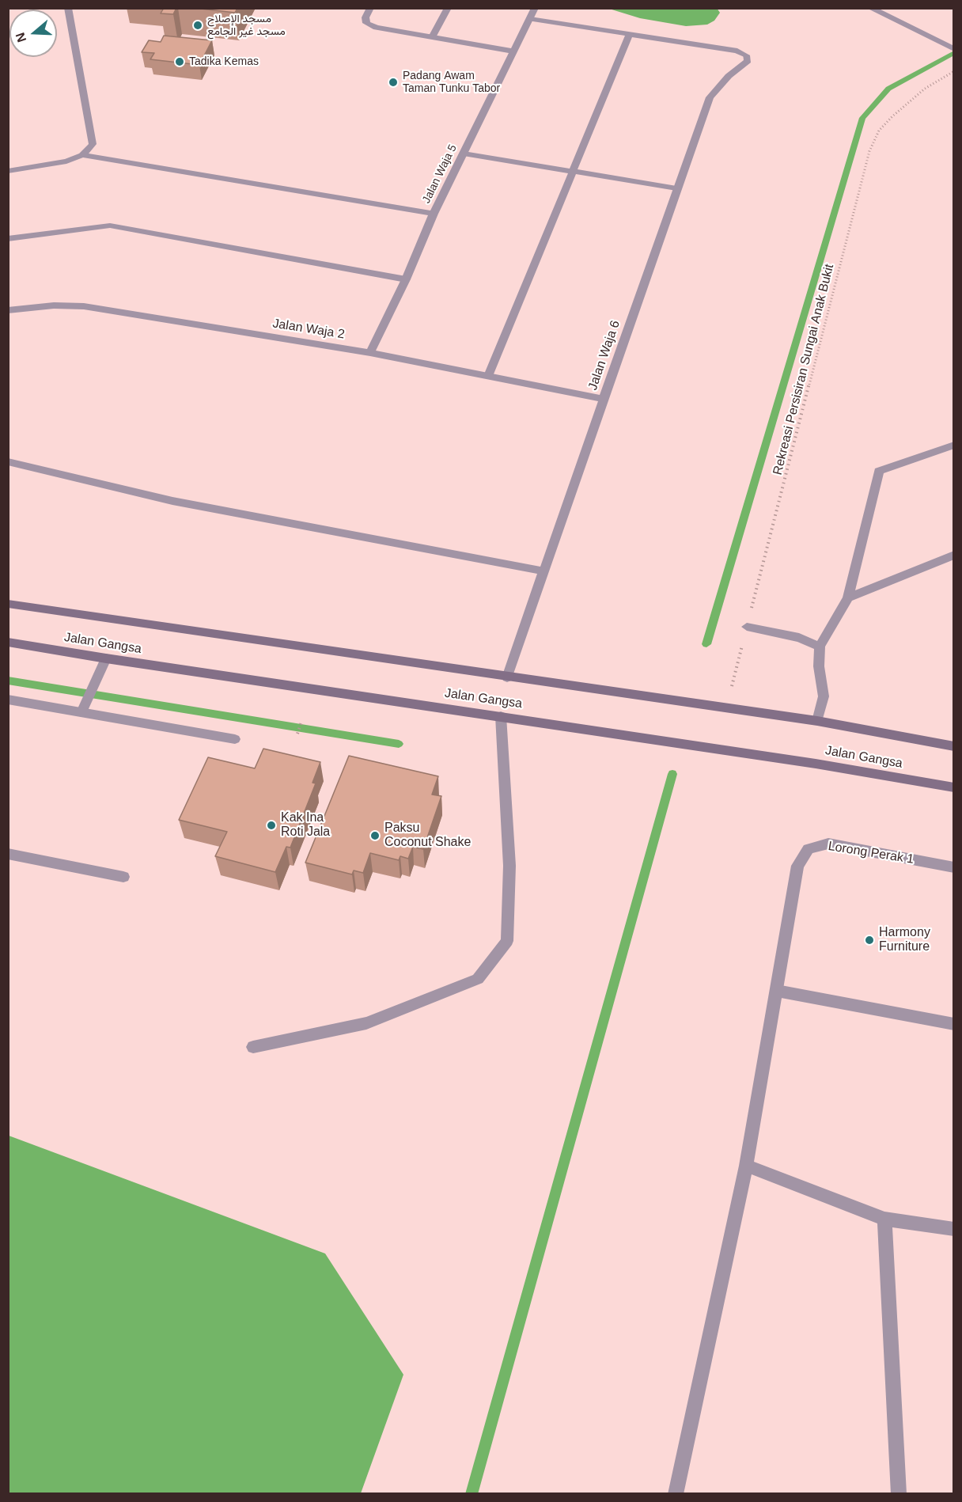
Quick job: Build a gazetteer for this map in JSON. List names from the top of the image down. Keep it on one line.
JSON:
{"streets":{"main road":["Jalan Gangsa"],"street":["Jalan Waja 5","Jalan Waja 2","Jalan Waja 6","Lorong Perak 1"],"path":["Rekreasi Persisiran Sungai Anak Bukit"]},"crossings":[["Jalan Waja 5","Jalan Waja 2"],["Jalan Waja 2","Jalan Waja 6"],["Jalan Waja 6","Jalan Gangsa"],["Rekreasi Persisiran Sungai Anak Bukit","Jalan Gangsa"]],"places":["مسجد الإصلاح مسجد غير الجامع","Tadika Kemas","Padang Awam Taman Tunku Tabor","Kak Ina Roti Jala","Paksu Coconut Shake","Harmony Furniture"],"north":"left"}
